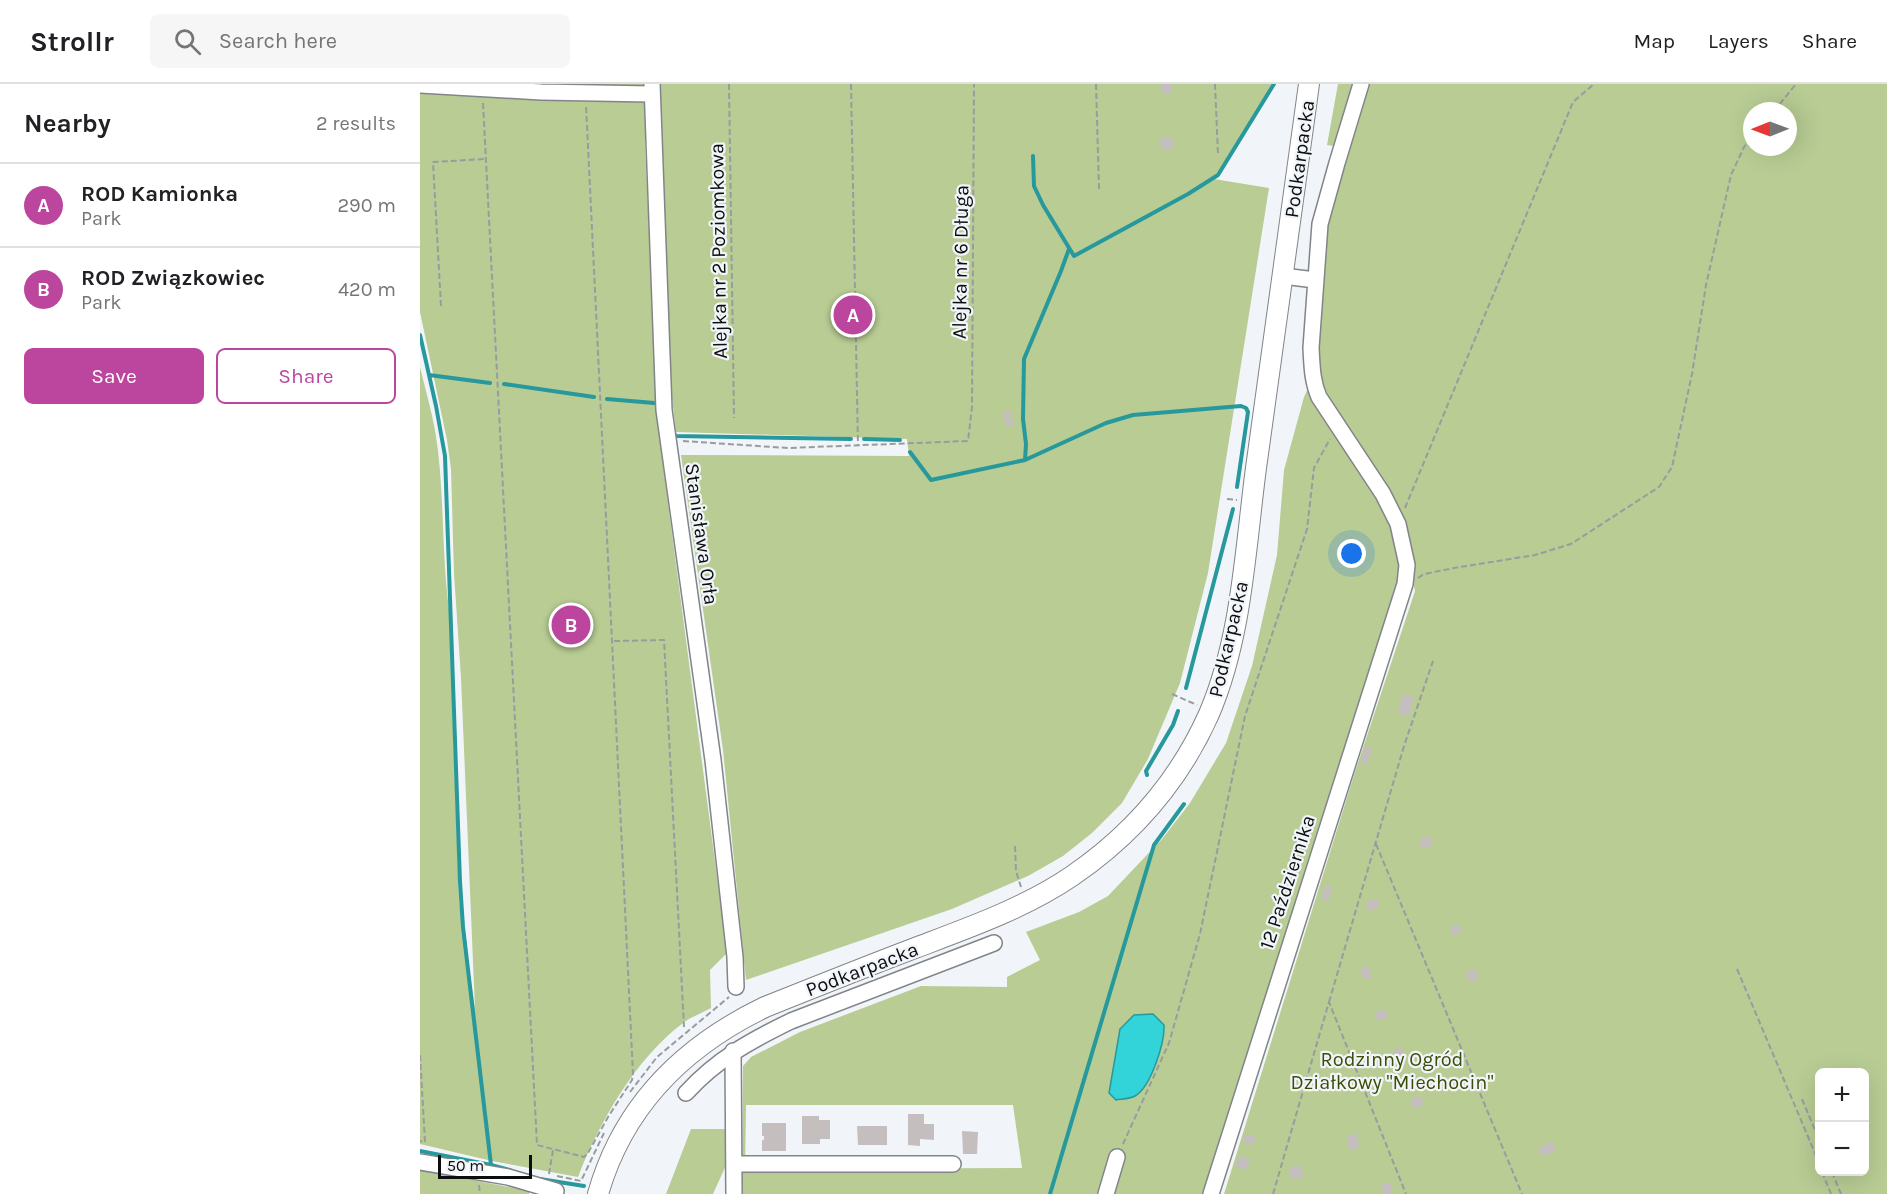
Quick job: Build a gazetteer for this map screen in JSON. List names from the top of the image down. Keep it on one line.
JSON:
{"streets":{"main road":["Podkarpacka"],"street":["Stanisława Orła","12 Października"],"path":["Alejka nr 2 Poziomkowa","Alejka nr 6 Długa"]},"parks":["Rodzinny Ogród Działkowy \"Miechocin\""],"scale_bar":"50 m","north":"left","page":{"header":"Strollr","search":"Search here","nav":["Map","Layers","Share"],"heading":["Nearby","2 results"],"list":[{"mark":"A","name":"ROD Kamionka","note":"Park","value":"290 m"},{"mark":"B","name":"ROD Związkowiec","note":"Park","value":"420 m"}],"pins":["A","B"],"buttons":["Save","Share"],"map_buttons":["+","−"],"scale":"50 m"}}
